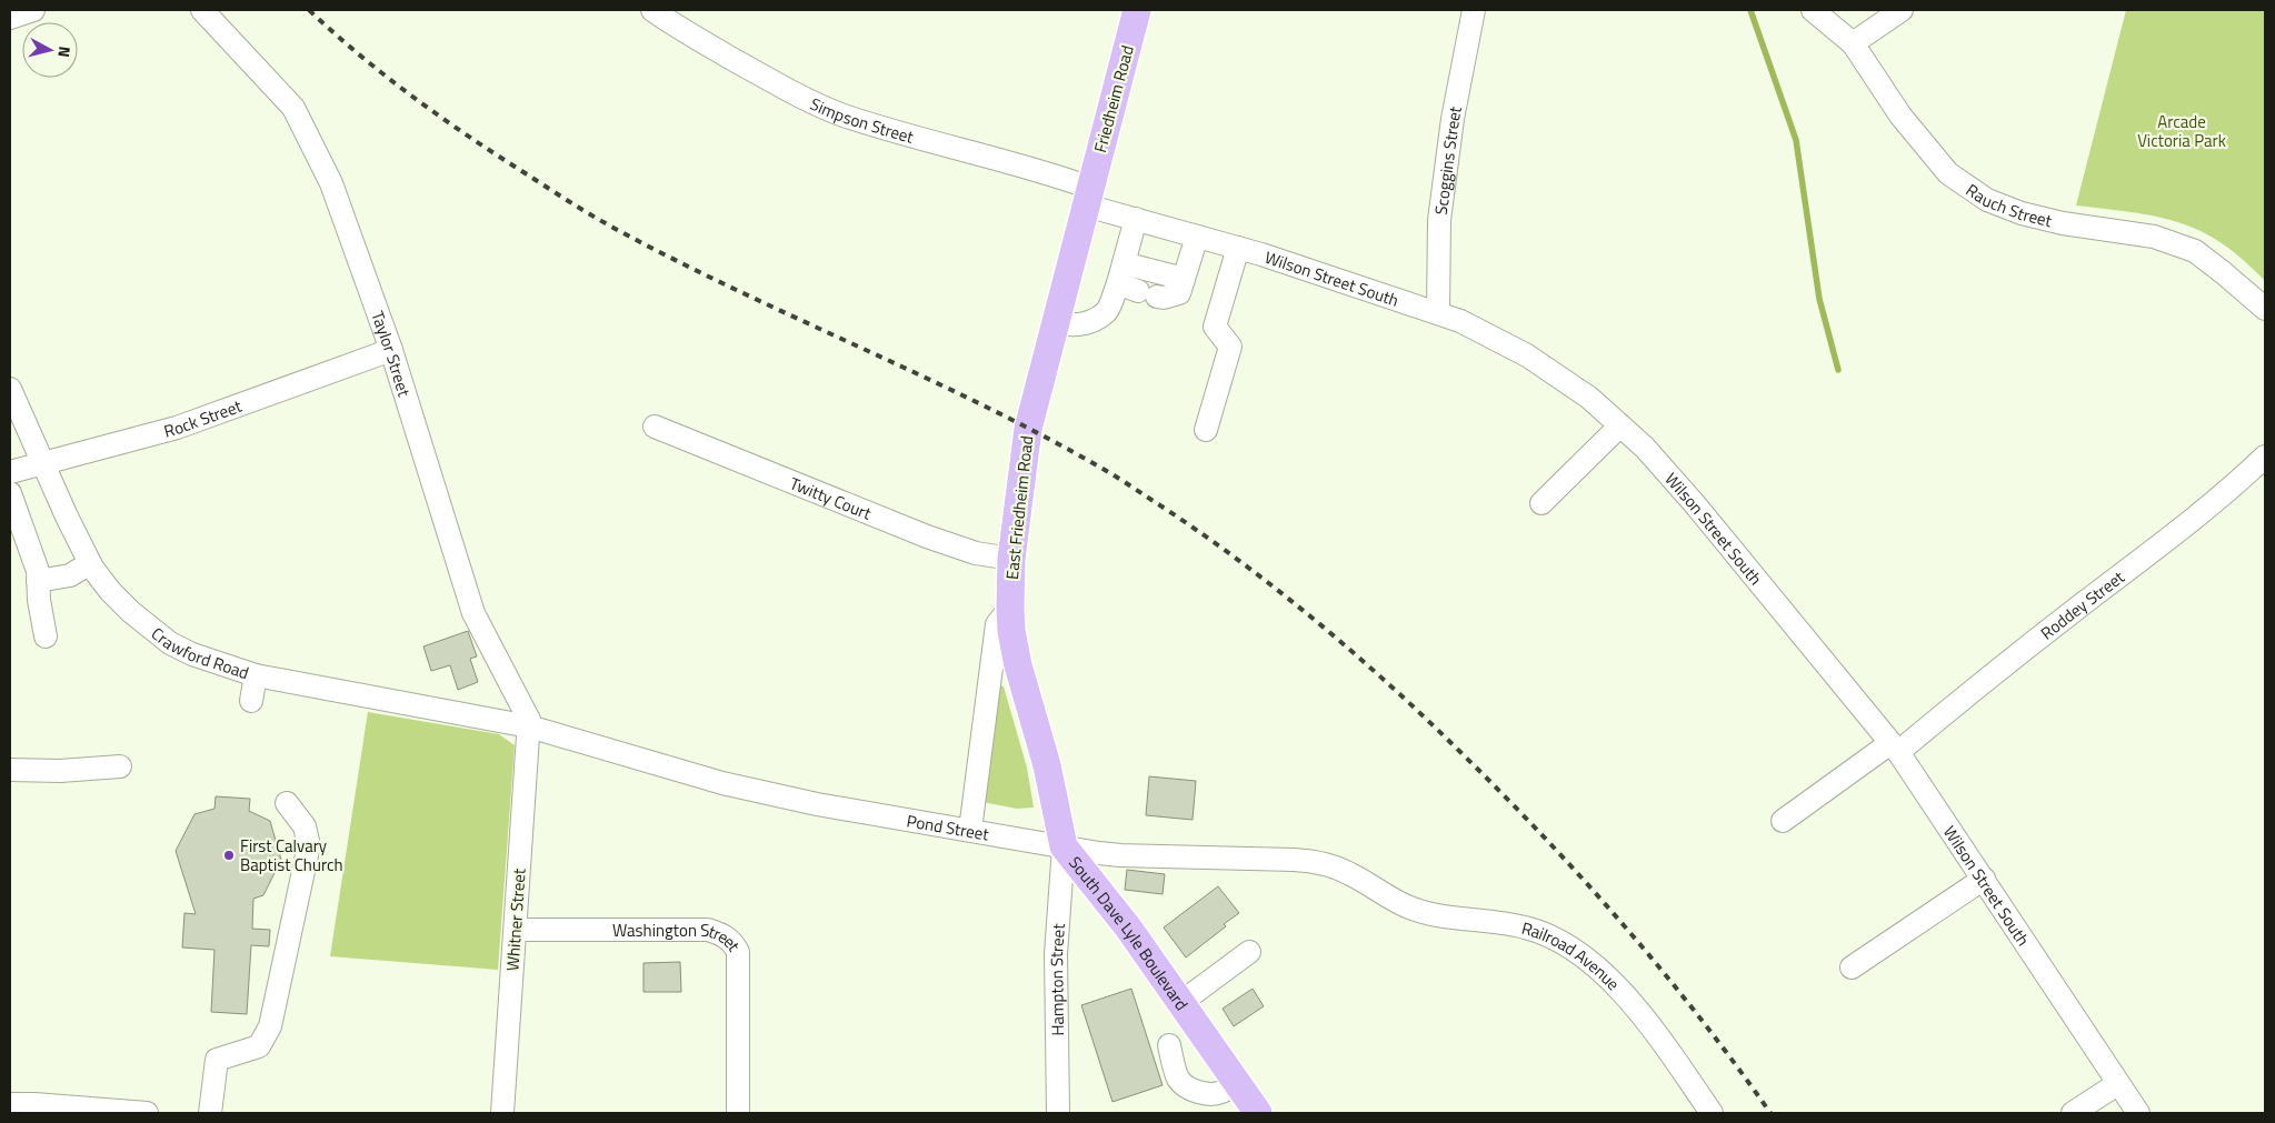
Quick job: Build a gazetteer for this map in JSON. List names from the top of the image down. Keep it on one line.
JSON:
{"streets":{"main road":["Friedheim Road","East Friedheim Road","South Dave Lyle Boulevard"],"street":["Simpson Street","Scoggins Street","Rauch Street","Wilson Street South","Taylor Street","Rock Street","Twitty Court","Roddey Street","Crawford Road","Pond Street","Whitner Street","Washington Street","Railroad Avenue","Hampton Street"]},"crossings":[["Friedheim Road","Simpson Street"],["Friedheim Road","Wilson Street South"],["Friedheim Road","East Friedheim Road"],["Simpson Street","Wilson Street South"],["Simpson Street","East Friedheim Road"],["Scoggins Street","Wilson Street South"],["Wilson Street South","East Friedheim Road"],["Wilson Street South","Roddey Street"],["Taylor Street","Rock Street"],["Taylor Street","Crawford Road"],["Taylor Street","Pond Street"],["Taylor Street","Whitner Street"],["Rock Street","Crawford Road"],["Twitty Court","East Friedheim Road"],["East Friedheim Road","Pond Street"],["East Friedheim Road","South Dave Lyle Boulevard"],["Crawford Road","Pond Street"],["Crawford Road","Whitner Street"],["Pond Street","Whitner Street"],["Pond Street","South Dave Lyle Boulevard"],["Pond Street","Railroad Avenue"],["Pond Street","Hampton Street"],["Whitner Street","Washington Street"],["South Dave Lyle Boulevard","Hampton Street"]],"parks":["Arcade Victoria Park"],"places":["First Calvary Baptist Church"],"north":"right"}
